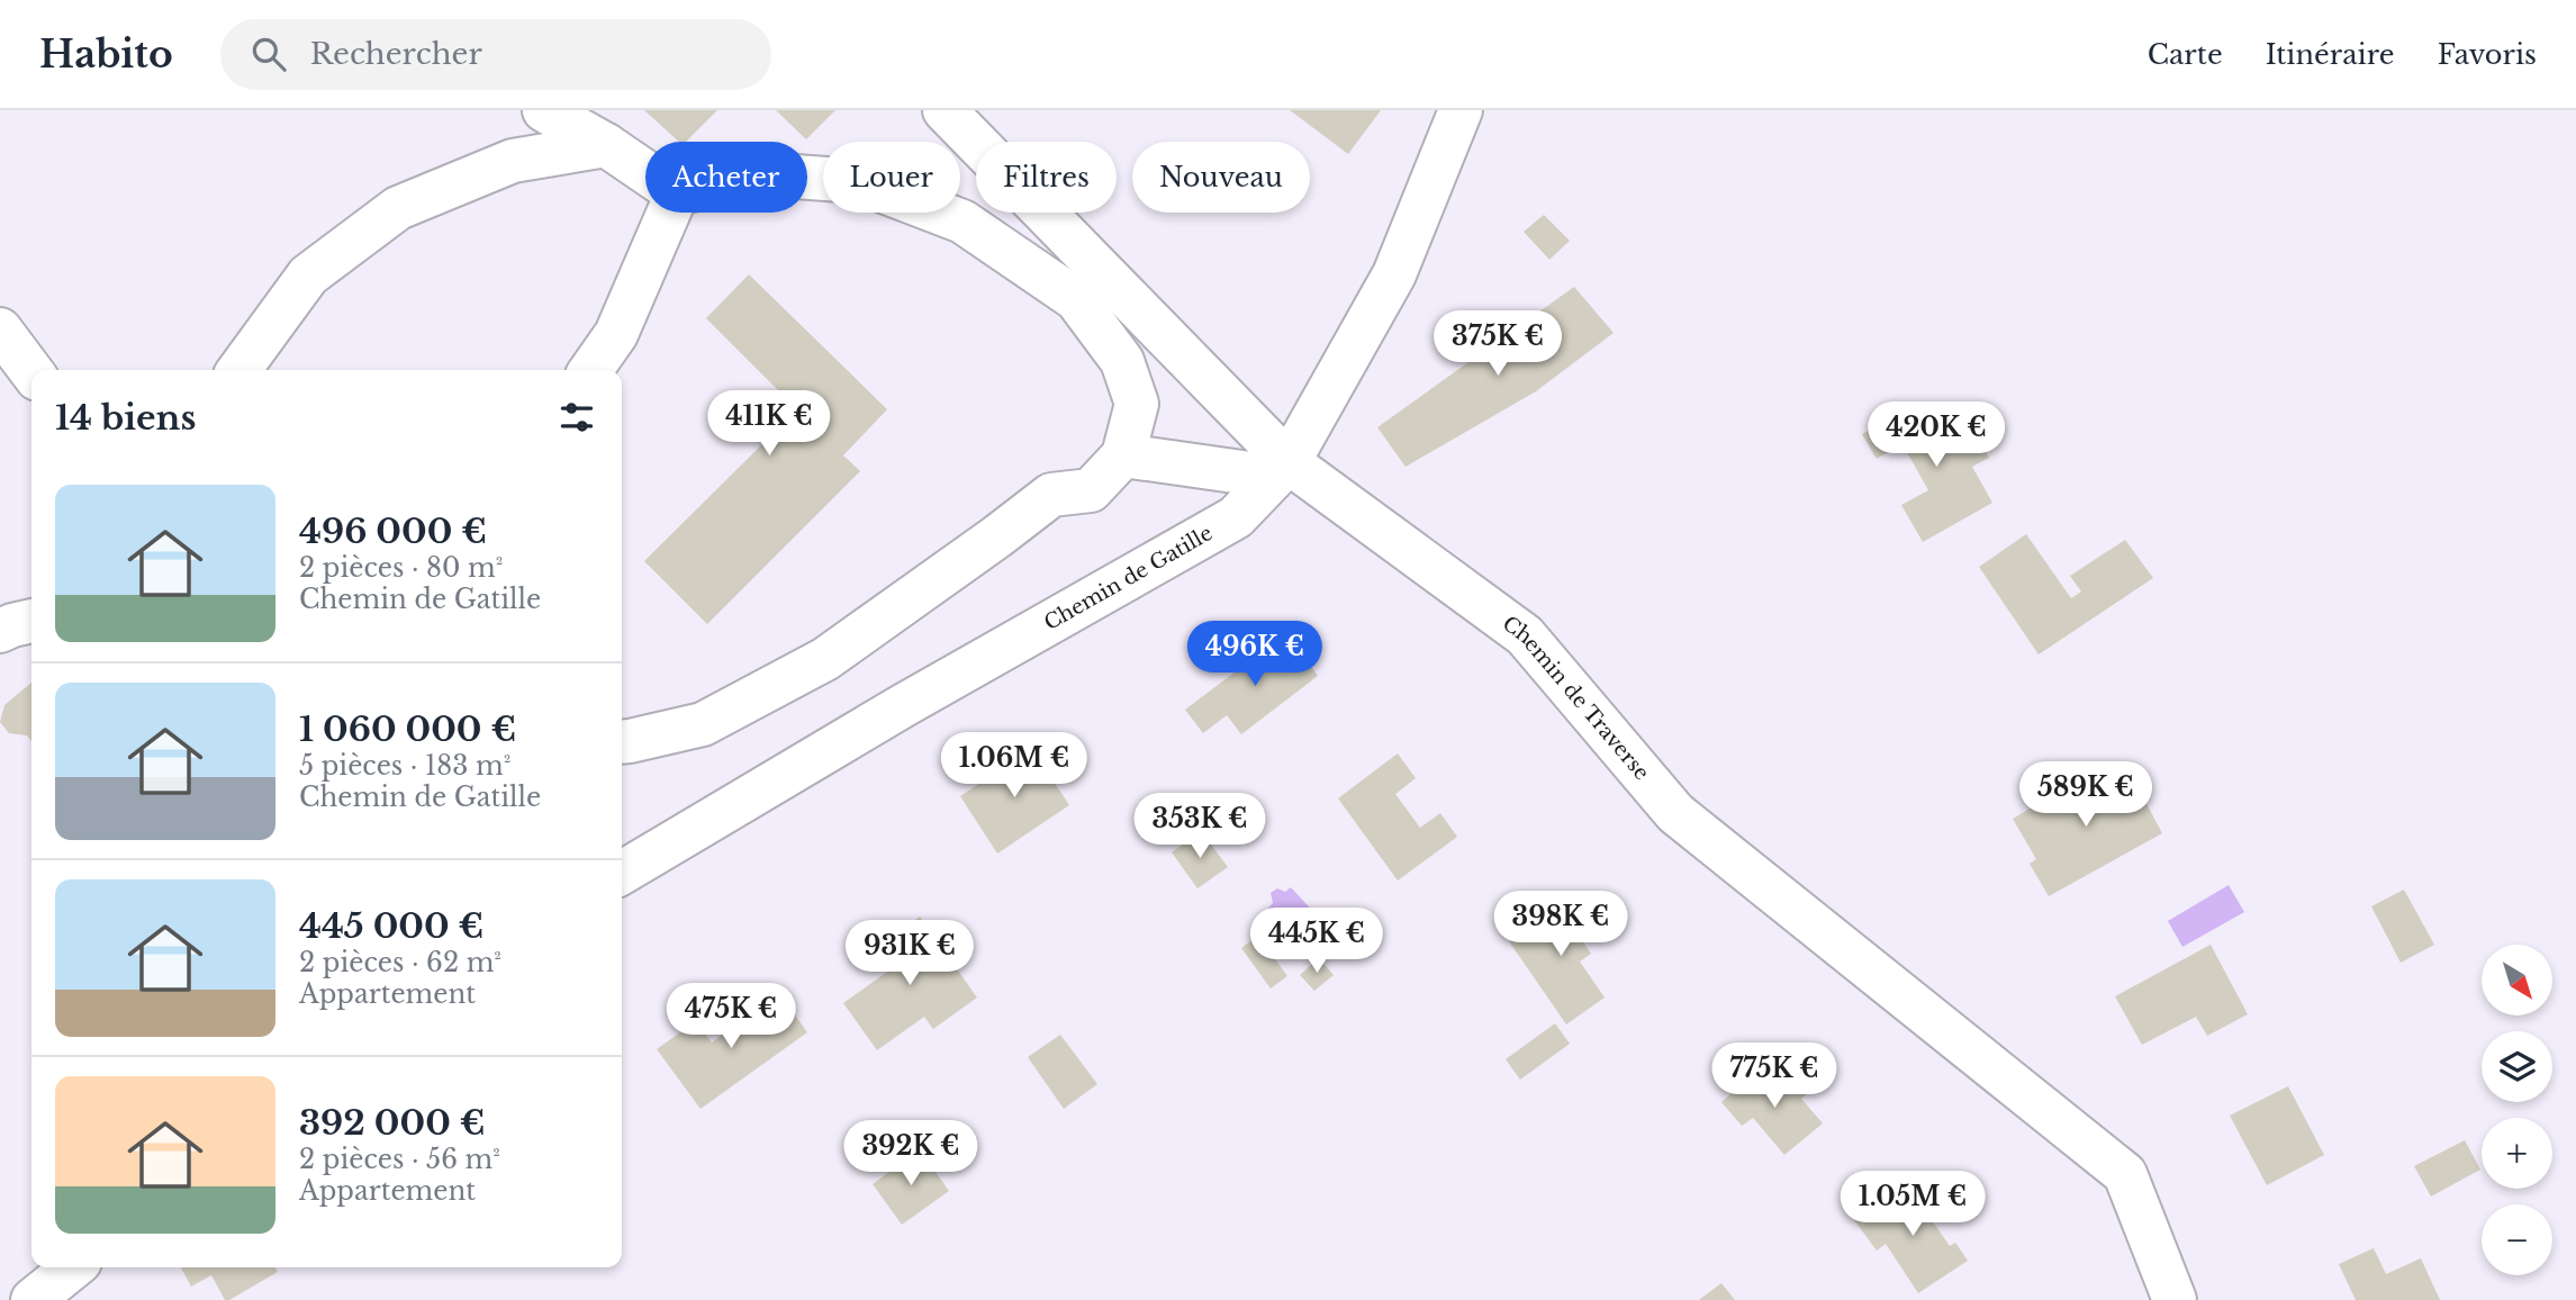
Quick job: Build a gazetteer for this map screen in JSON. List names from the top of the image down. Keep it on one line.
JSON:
{"streets":{"street":["Chemin de Gatille","Chemin de Traverse"]},"crossings":[["Chemin de Gatille","Chemin de Traverse"]],"north":"bottom right","page":{"header":"Habito","search":"Rechercher","nav":["Carte","Itinéraire","Favoris"],"chip":["Acheter","Louer","Filtres","Nouveau"],"price":["375K €","411K €","420K €","496K €","1.06M €","589K €","353K €","398K €","445K €","931K €","475K €","775K €","392K €","1.05M €"],"heading":"14 biens","list":[{"name":"496 000 €","note":"2 pièces · 80 m² · Chemin de Gatille"},{"name":"1 060 000 €","note":"5 pièces · 183 m² · Chemin de Gatille"},{"name":"445 000 €","note":"2 pièces · 62 m² · Appartement"},{"name":"392 000 €","note":"2 pièces · 56 m² · Appartement"}],"map_buttons":["+","−"]}}
